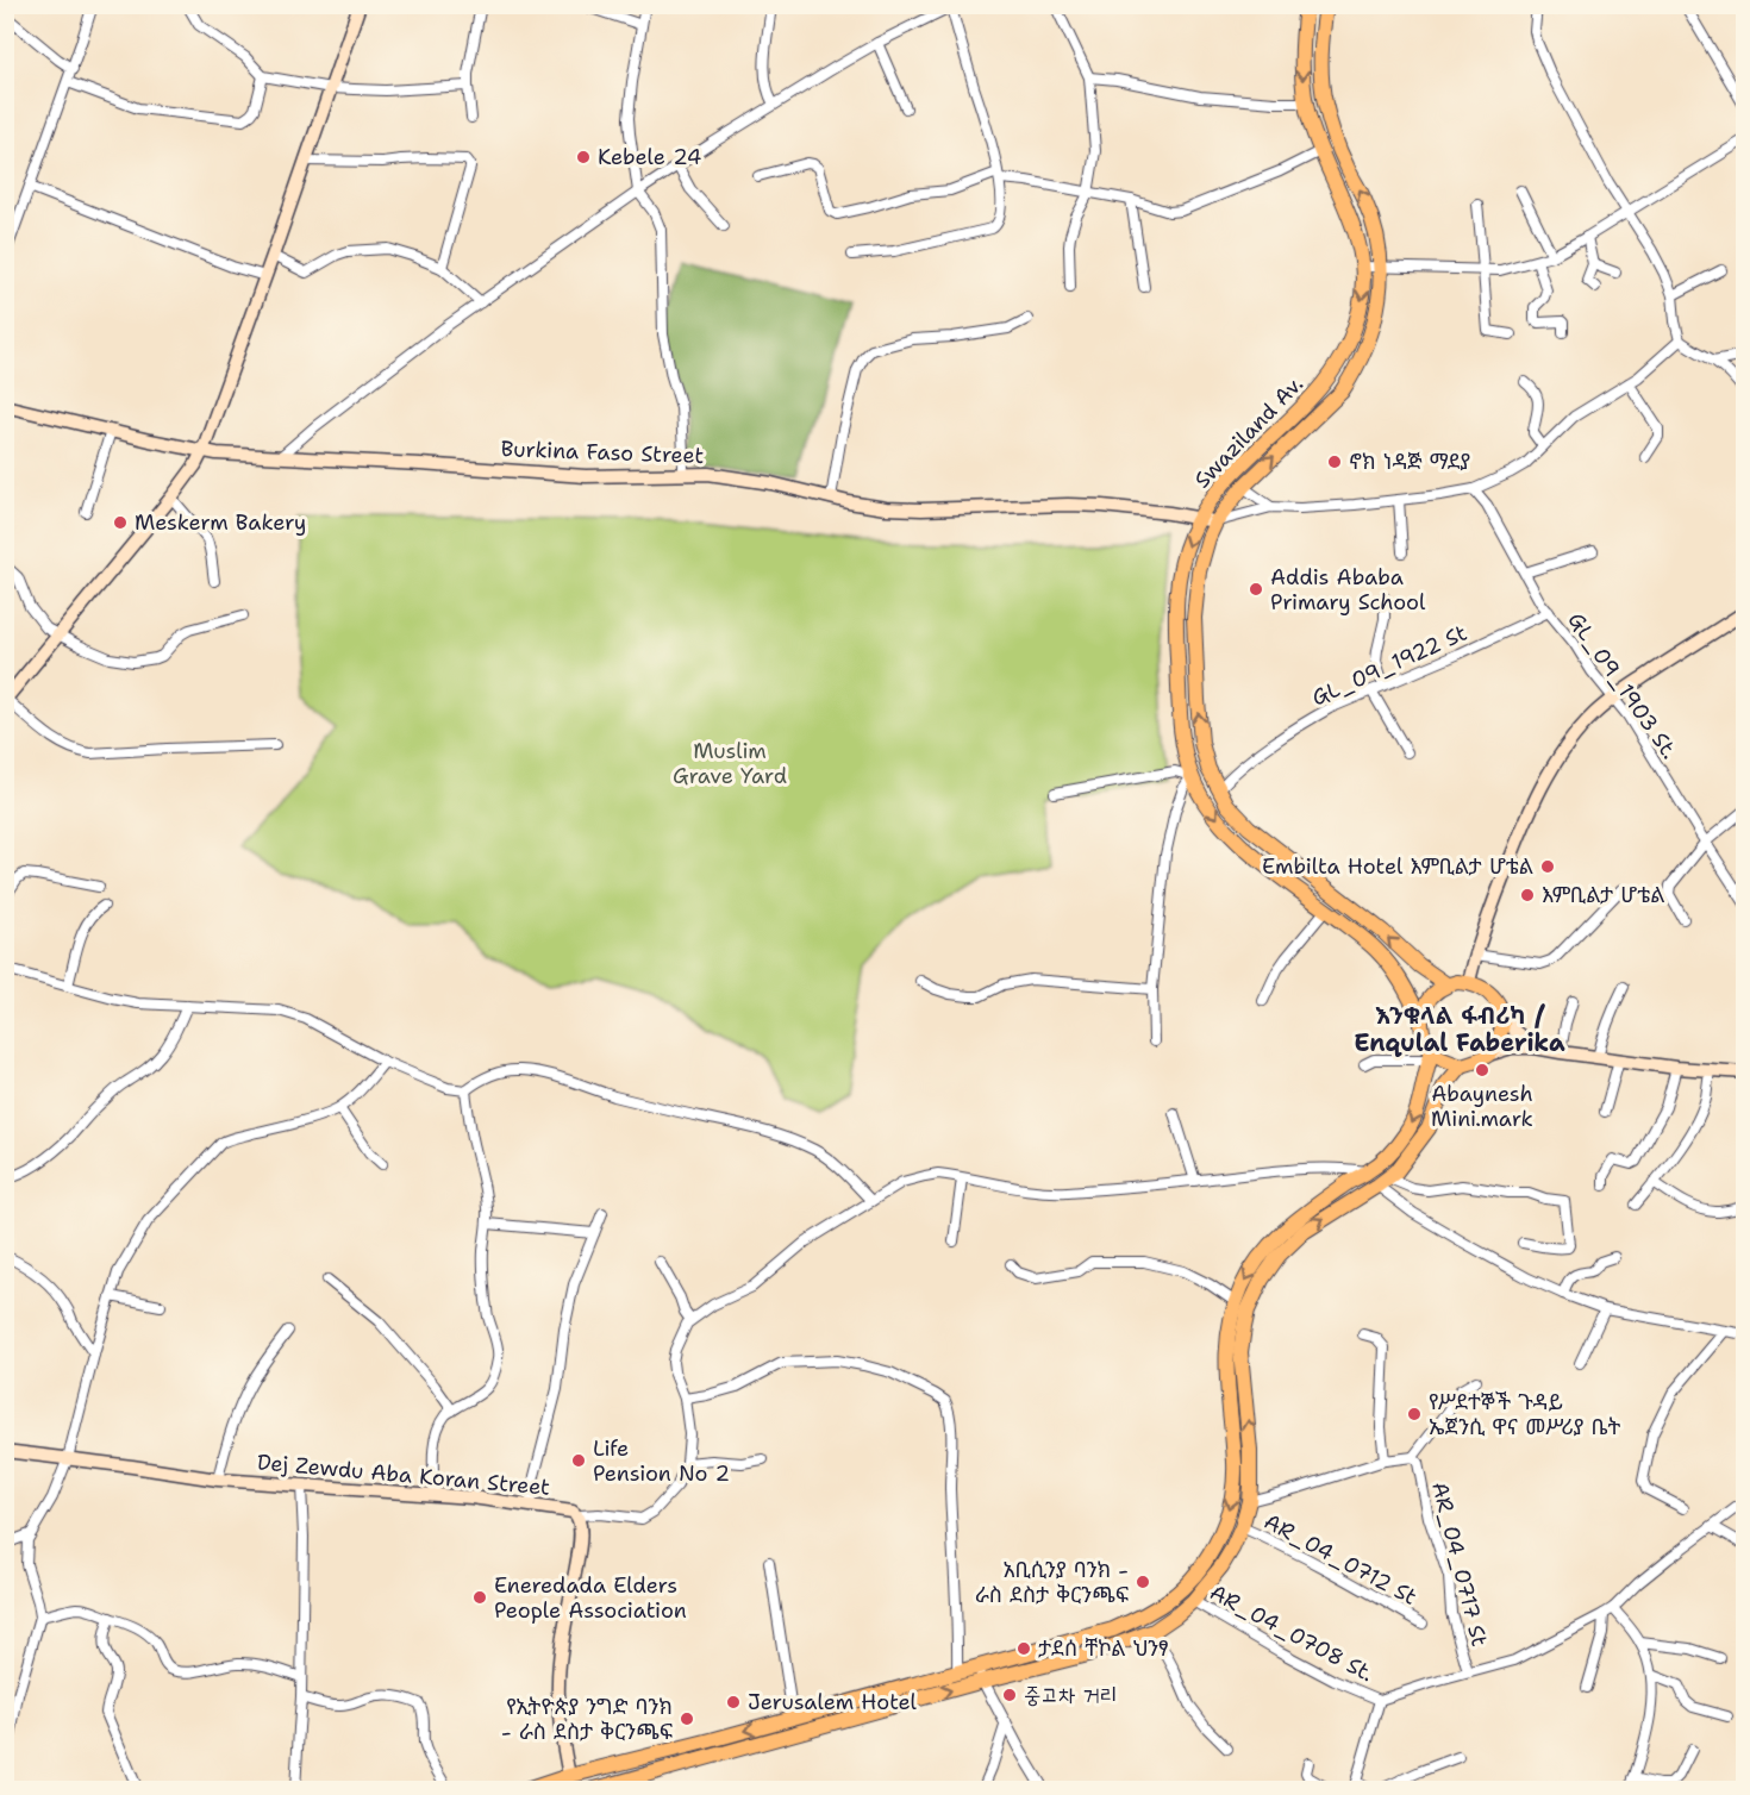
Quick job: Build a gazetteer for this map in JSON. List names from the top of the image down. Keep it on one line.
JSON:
{"streets":{"main road":["Swaziland Av.","Burkina Faso Street","Dej Zewdu Aba Koran Street"],"street":["GL_09_1922 St","GL_09_1903 St.","AR_04_0712 St","AR_04_0717 St","AR_04_0708 St."]},"crossings":[["Swaziland Av.","Burkina Faso Street"],["Swaziland Av.","GL_09_1922 St"],["GL_09_1922 St","GL_09_1903 St."],["AR_04_0717 St","AR_04_0708 St."]],"districts":["እንቁላል ፋብሪካ / Enqulal Faberika"],"parks":["Muslim Grave Yard"],"places":["Kebele 24","ኖክ ነዳጅ ማደያ","Meskerm Bakery","Addis Ababa Primary School","Embilta Hotel እምቢልታ ሆቴል","እምቢልታ ሆቴል","Abaynesh Mini.mark","የሥደተኞች ጉዳይ ኤጀንሲ ዋና መሥሪያ ቤት","Life Pension No 2","አቢሲንያ ባንክ - ራስ ደስታ ቅርንጫፍ","Eneredada Elders People Association","ታደሰ ቸኮል ህንፃ","중고차 거리","Jerusalem Hotel","የኢትዮጵያ ንግድ ባንክ - ራስ ደስታ ቅርንጫፍ"]}
